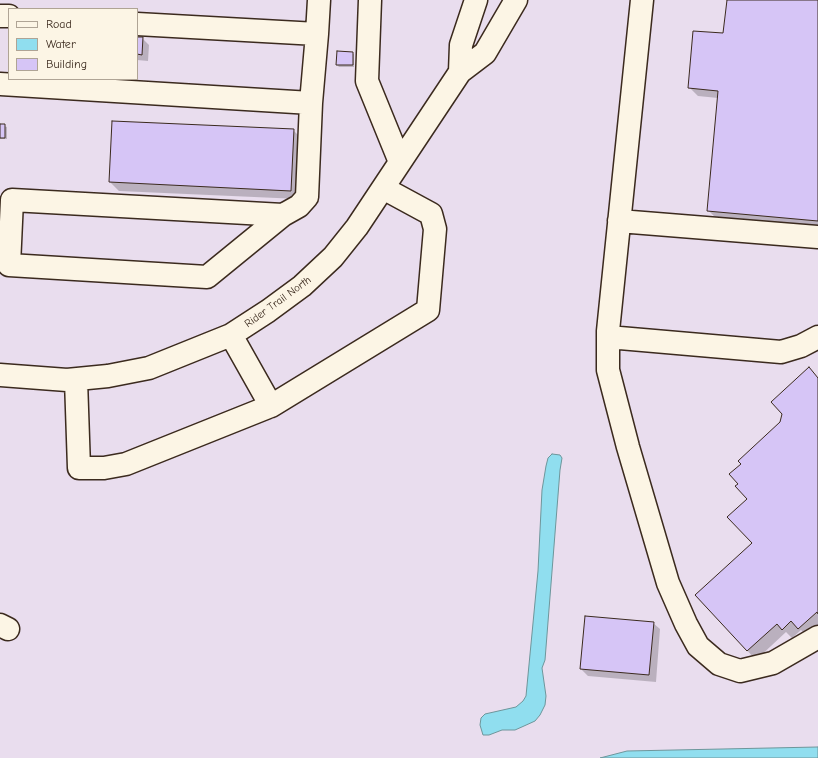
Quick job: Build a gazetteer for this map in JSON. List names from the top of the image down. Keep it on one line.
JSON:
{"streets":{"street":["Rider Trail North"]},"legend":["Road","Water","Building"]}
